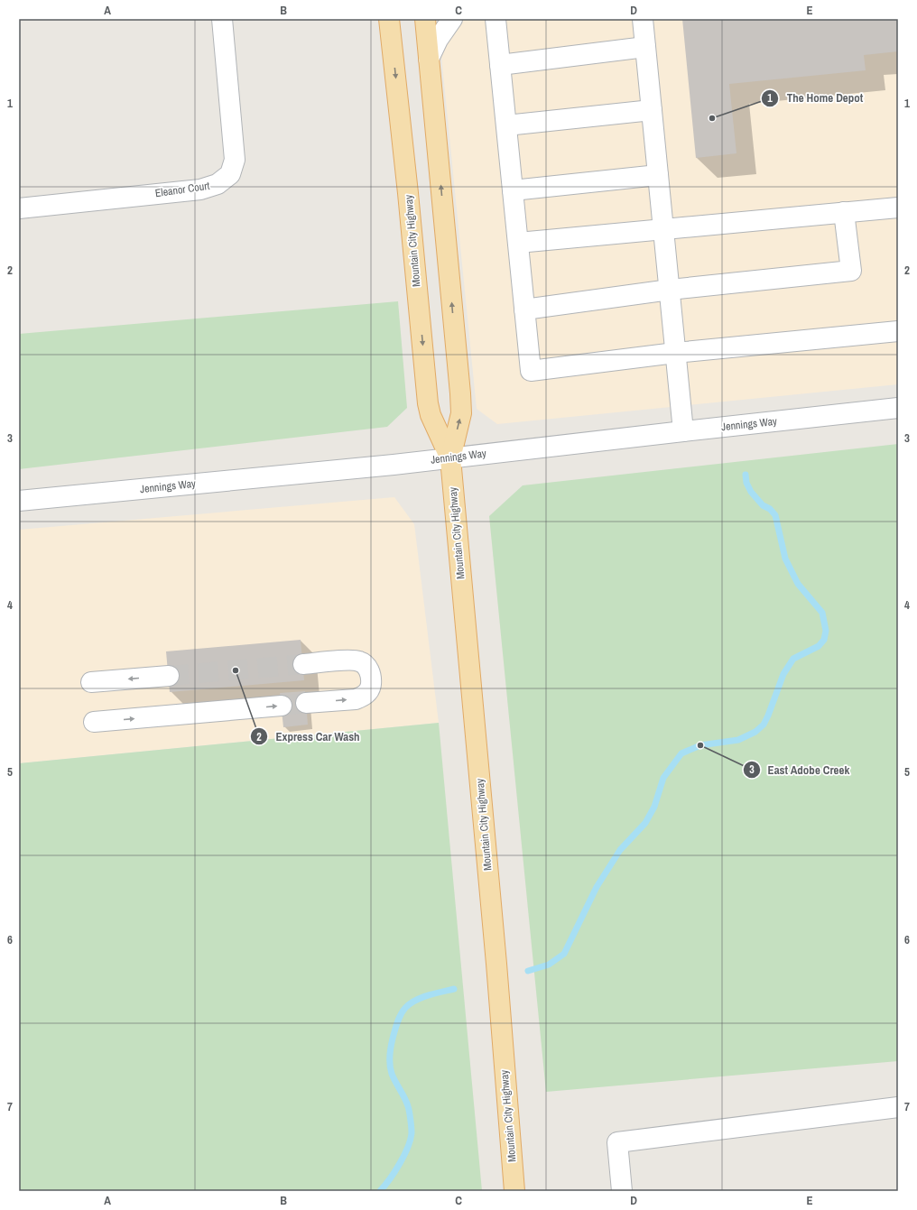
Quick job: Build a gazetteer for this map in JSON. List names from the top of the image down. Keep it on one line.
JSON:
{"streets":{"main road":["Mountain City Highway"],"street":["Eleanor Court","Jennings Way"]},"crossings":[["Mountain City Highway","Jennings Way"]],"places":["The Home Depot","Express Car Wash","East Adobe Creek"],"grid":{"columns":["A","B","C","D","E"],"rows":["1","2","3","4","5","6","7"]}}
